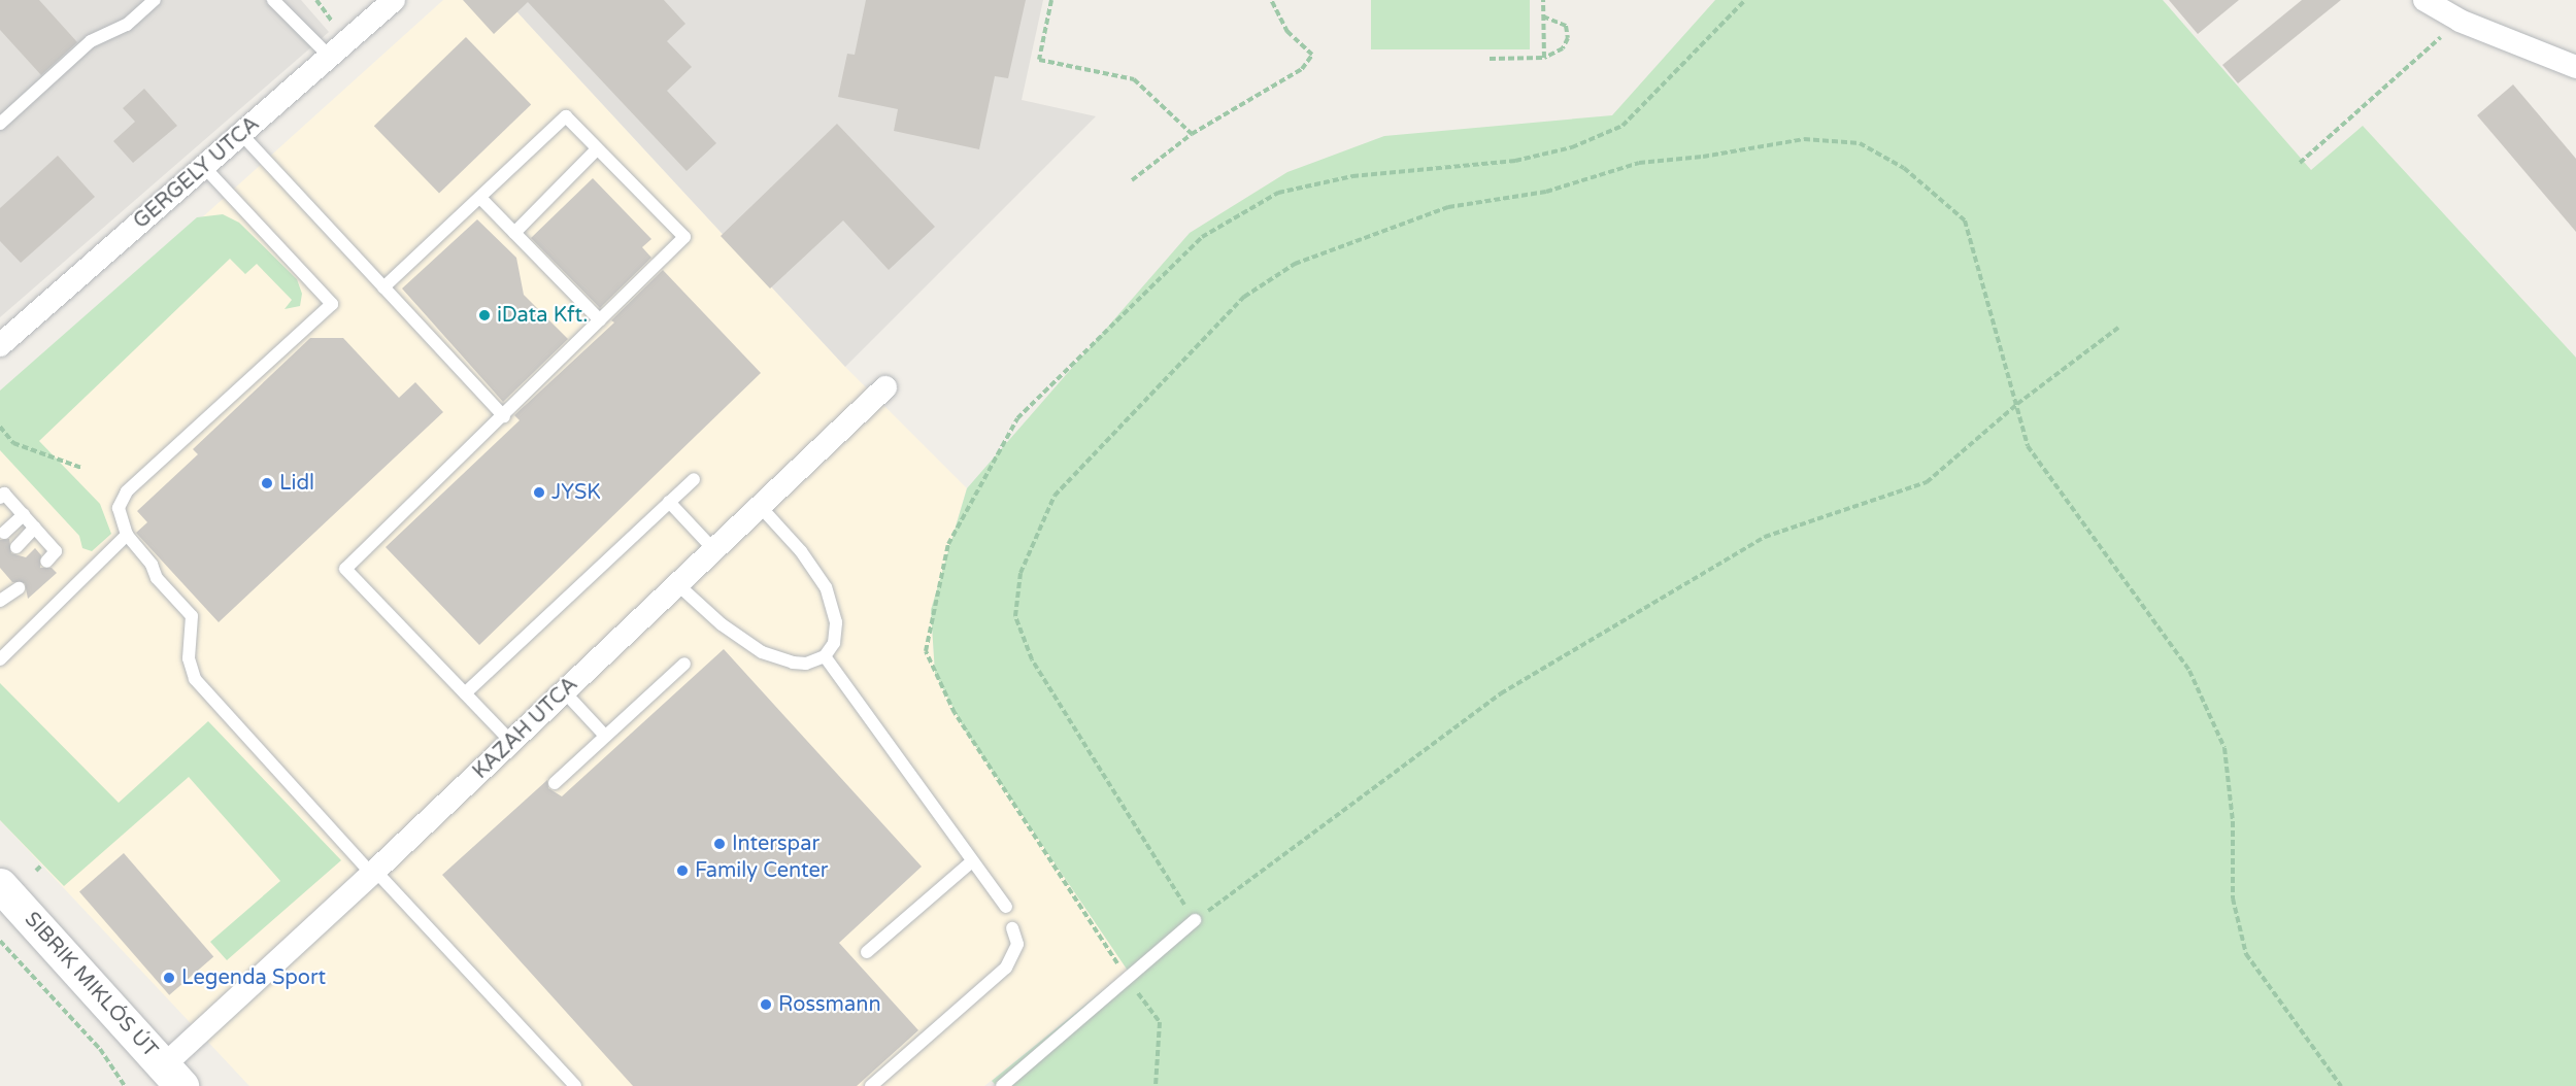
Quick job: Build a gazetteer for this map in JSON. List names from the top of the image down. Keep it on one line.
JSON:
{"streets":{"street":["GERGELY UTCA","KAZAH UTCA","SIBRIK MIKLÓS ÚT"]},"crossings":[["KAZAH UTCA","SIBRIK MIKLÓS ÚT"]],"places":["iData Kft.","Lidl","JYSK","Interspar","Family Center","Legenda Sport","Rossmann"]}
